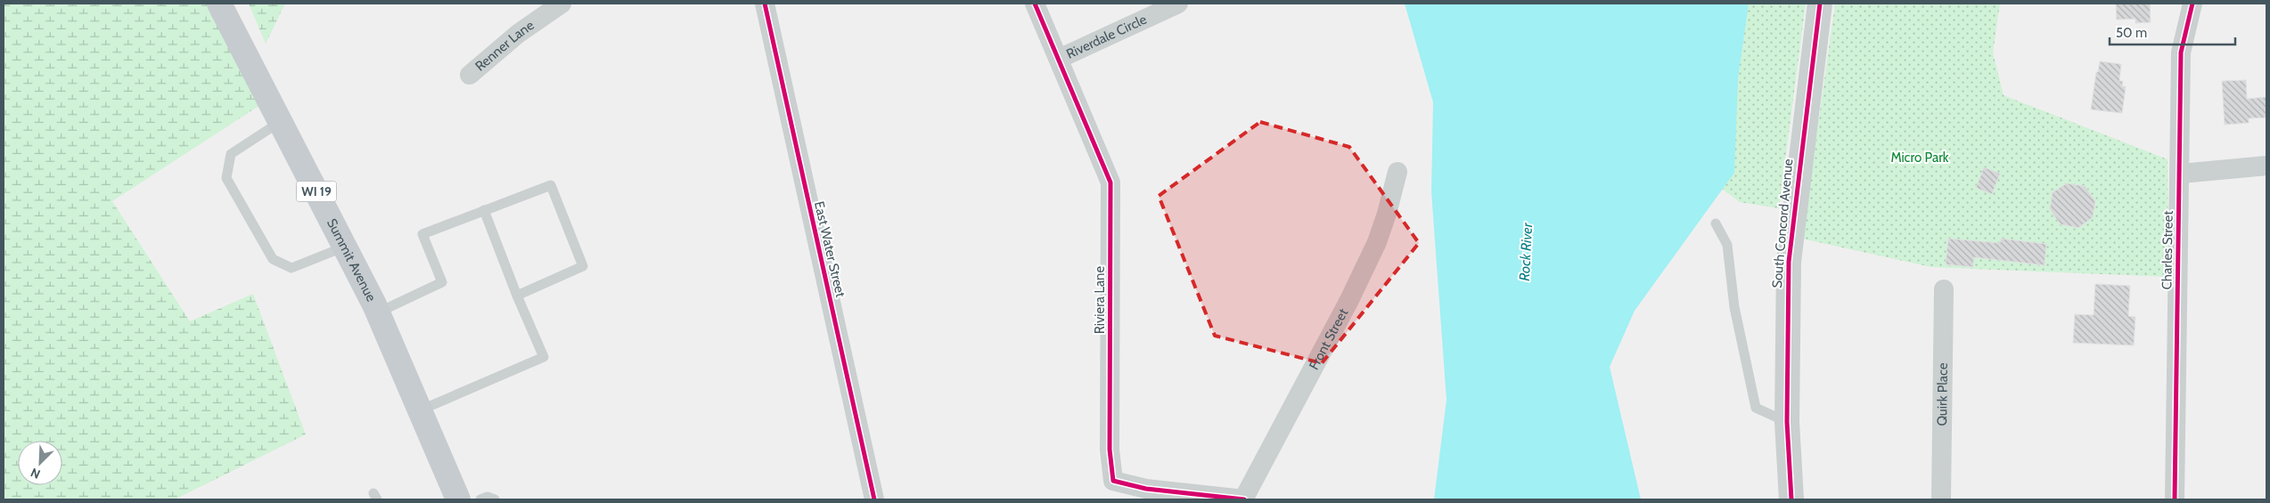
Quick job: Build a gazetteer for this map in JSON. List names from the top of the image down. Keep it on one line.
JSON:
{"streets":{"main road":["WI 19","Summit Avenue"],"street":["Riverdale Circle","Renner Lane","South Concord Avenue","East Water Street","Charles Street","Riviera Lane","Front Street","Quirk Place"]},"crossings":[["Riverdale Circle","Riviera Lane"],["Riviera Lane","Front Street"]],"water":["Rock River"],"parks":["Micro Park"],"scale_bar":"50 m","north":"bottom left"}
